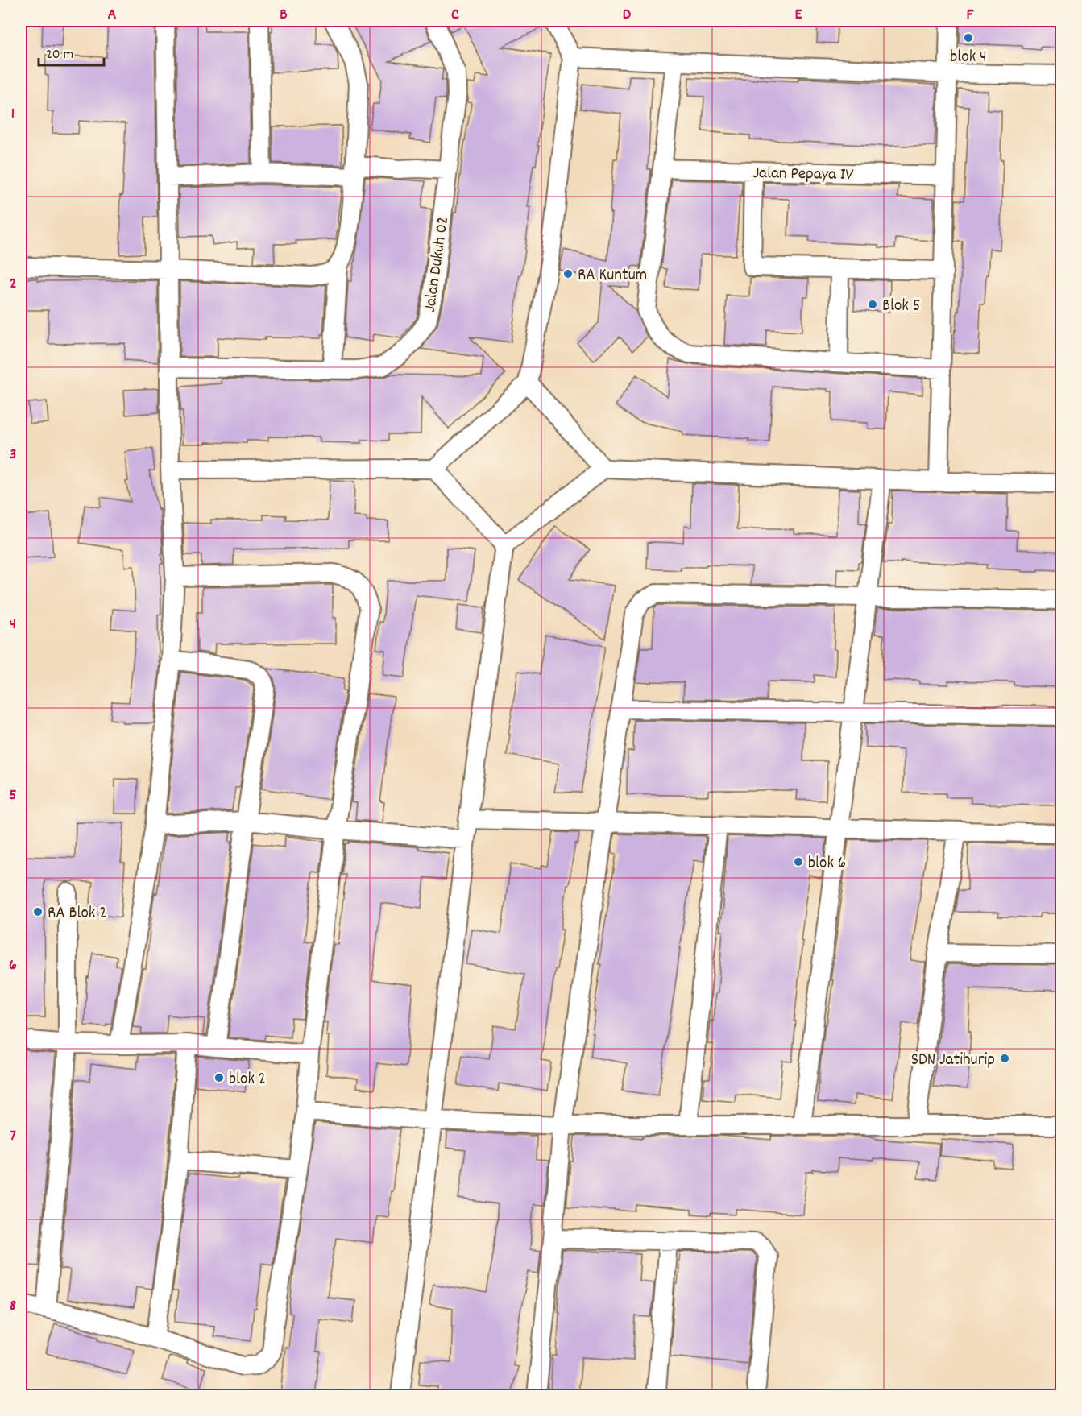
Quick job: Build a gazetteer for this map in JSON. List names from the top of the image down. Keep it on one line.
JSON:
{"streets":{"street":["Jalan Pepaya IV","Jalan Dukuh 02"]},"places":["blok 4","RA Kuntum","Blok 5","blok 6","RA Blok 2","SDN Jatihurip","blok 2"],"scale_bar":"20 m","grid":{"columns":["A","B","C","D","E","F"],"rows":["1","2","3","4","5","6","7","8"]}}
